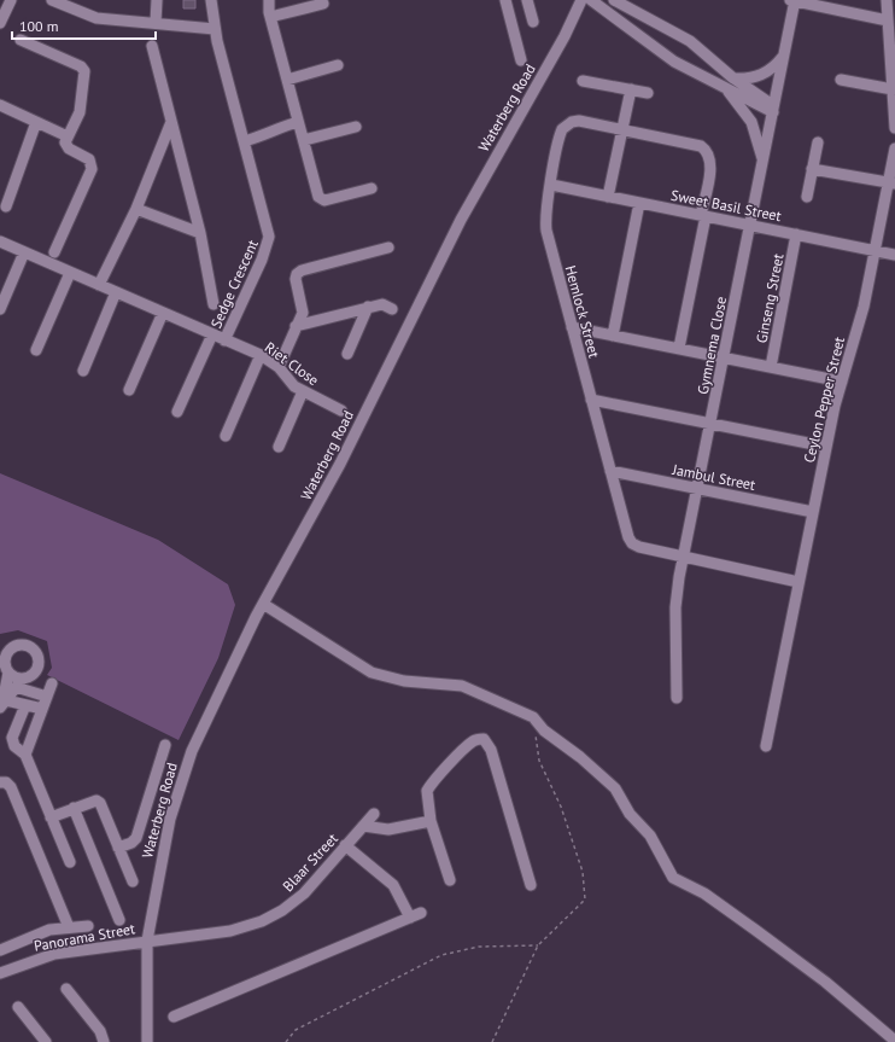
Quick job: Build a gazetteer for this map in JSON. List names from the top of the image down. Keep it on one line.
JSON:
{"streets":{"street":["Waterberg Road","Sweet Basil Street","Sedge Crescent","Ginseng Street","Hemlock Street","Gymnema Close","Riet Close","Ceylon Pepper Street","Jambul Street","Blaar Street","Panorama Street"]},"crossings":[["Waterberg Road","Blaar Street"],["Waterberg Road","Panorama Street"],["Sweet Basil Street","Ginseng Street"],["Sweet Basil Street","Hemlock Street"],["Sweet Basil Street","Gymnema Close"],["Sweet Basil Street","Ceylon Pepper Street"],["Sedge Crescent","Riet Close"],["Hemlock Street","Gymnema Close"],["Hemlock Street","Ceylon Pepper Street"],["Hemlock Street","Jambul Street"],["Gymnema Close","Jambul Street"],["Ceylon Pepper Street","Jambul Street"],["Blaar Street","Panorama Street"]],"scale_bar":"100 m"}
